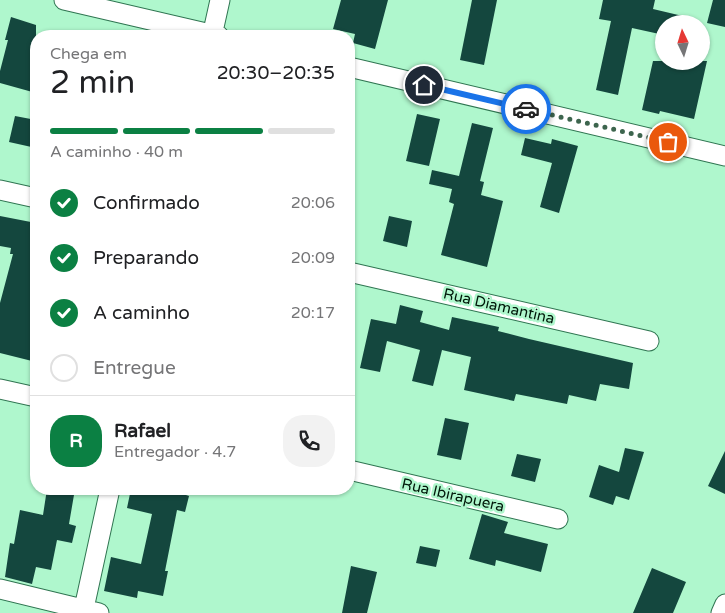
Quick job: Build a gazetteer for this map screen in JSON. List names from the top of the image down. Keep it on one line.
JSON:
{"streets":{"street":["Rua Diamantina","Rua Ibirapuera"]},"north":"top","page":{"heading":["2 min","Chega em","20:30–20:35"],"panel":["Rafael","Entregador · 4.7"],"bar":"A caminho · 40 m","list":[["Confirmado","20:06"],["Preparando","20:09"],["A caminho","20:17"],"Entregue"],"round":"R"}}
